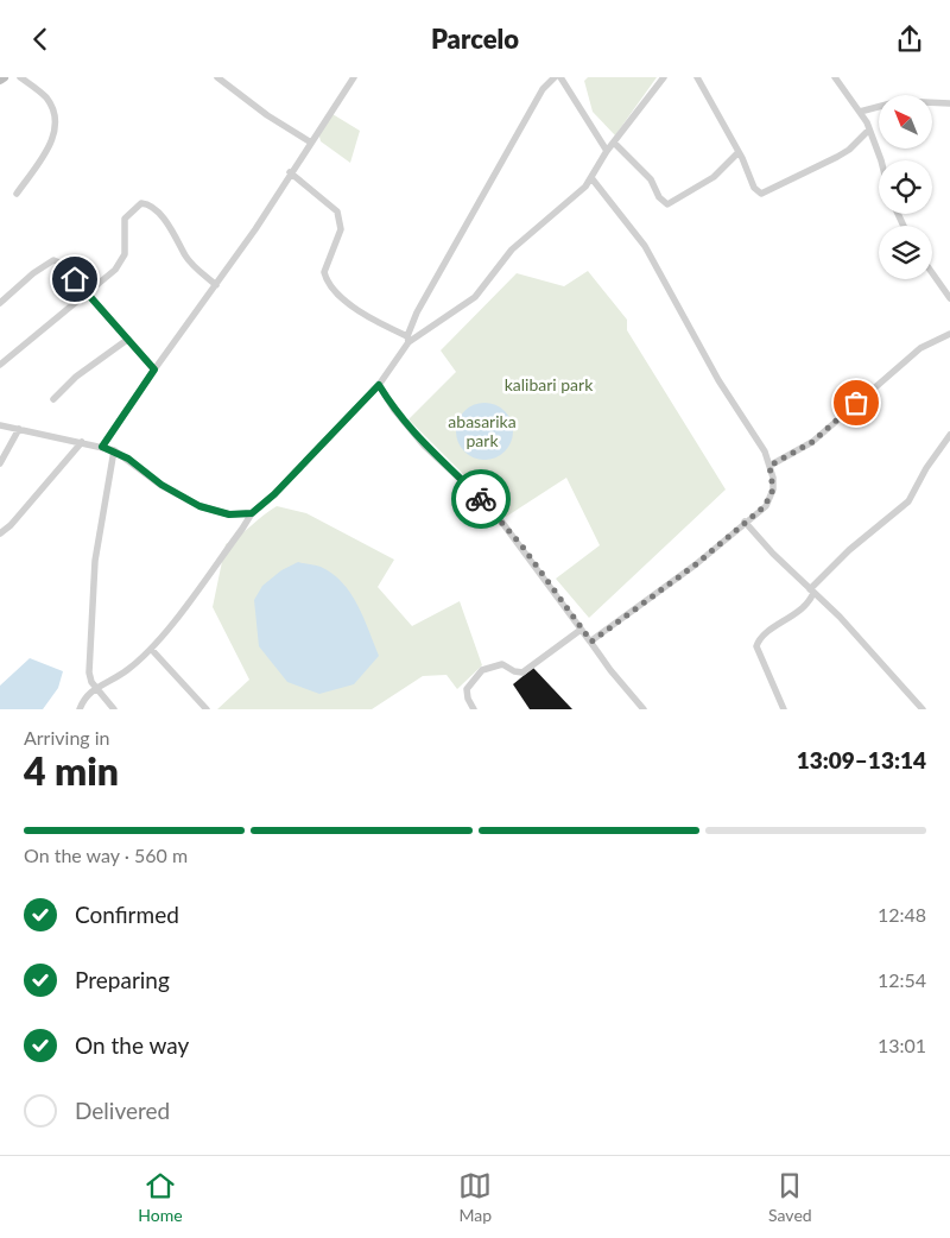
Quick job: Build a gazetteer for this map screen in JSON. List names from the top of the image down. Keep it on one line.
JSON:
{"parks":["kalibari park","abasarika park"],"north":"top left","page":{"header":"Parcelo","heading":["4 min","Arriving in","13:09–13:14"],"bar":"On the way · 560 m","list":[["Confirmed","12:48"],["Preparing","12:54"],["On the way","13:01"],"Delivered"],"tabs":["Home","Map","Saved"]}}
